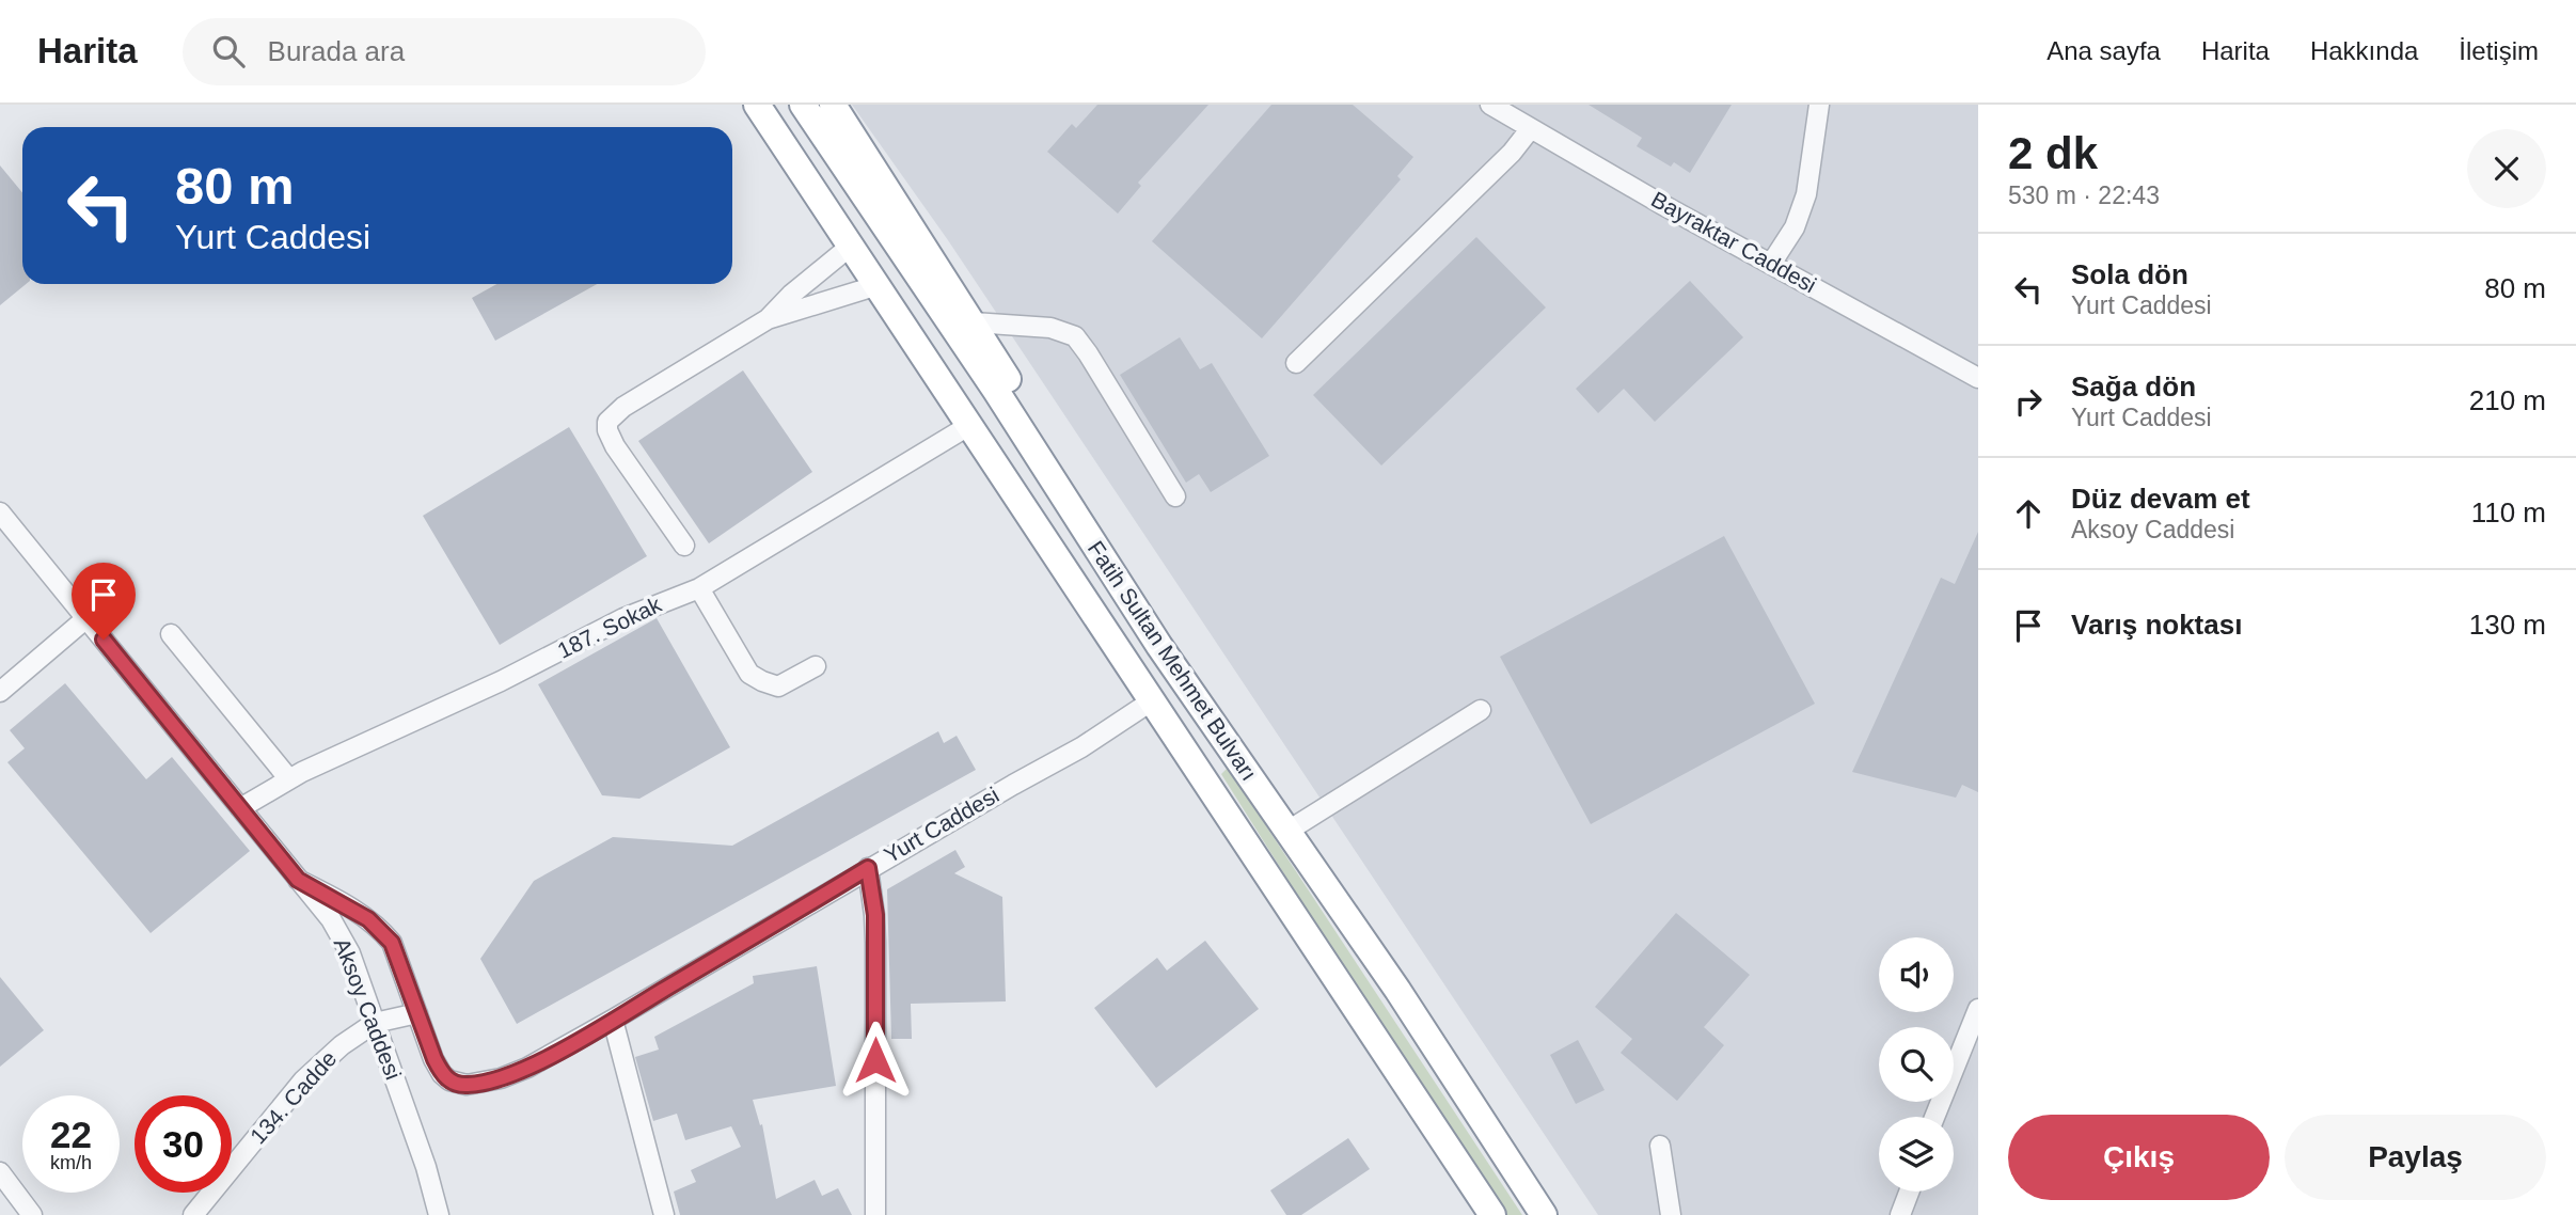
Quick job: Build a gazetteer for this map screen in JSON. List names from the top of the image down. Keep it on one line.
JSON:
{"streets":{"highway":["Fatih Sultan Mehmet Bulvarı"],"street":["Bayraktar Caddesi","187. Sokak","Yurt Caddesi","Aksoy Caddesi","134. Cadde"]},"crossings":[["187. Sokak","Fatih Sultan Mehmet Bulvarı"],["187. Sokak","Aksoy Caddesi"],["Fatih Sultan Mehmet Bulvarı","Yurt Caddesi"],["Yurt Caddesi","Aksoy Caddesi"],["Yurt Caddesi","134. Cadde"],["Aksoy Caddesi","134. Cadde"]],"page":{"header":"Harita","search":"Burada ara","nav":["Ana sayfa","Harita","Hakkında","İletişim"],"heading":["2 dk","530 m · 22:43"],"turn":["80 m","Yurt Caddesi"],"list":[{"name":"Sola dön","note":"Yurt Caddesi","value":"80 m"},{"name":"Sağa dön","note":"Yurt Caddesi","value":"210 m"},{"name":"Düz devam et","note":"Aksoy Caddesi","value":"110 m"},{"name":"Varış noktası","value":"130 m"}],"speed":"22 km/h","limit":"30","buttons":["Çıkış","Paylaş"]}}
